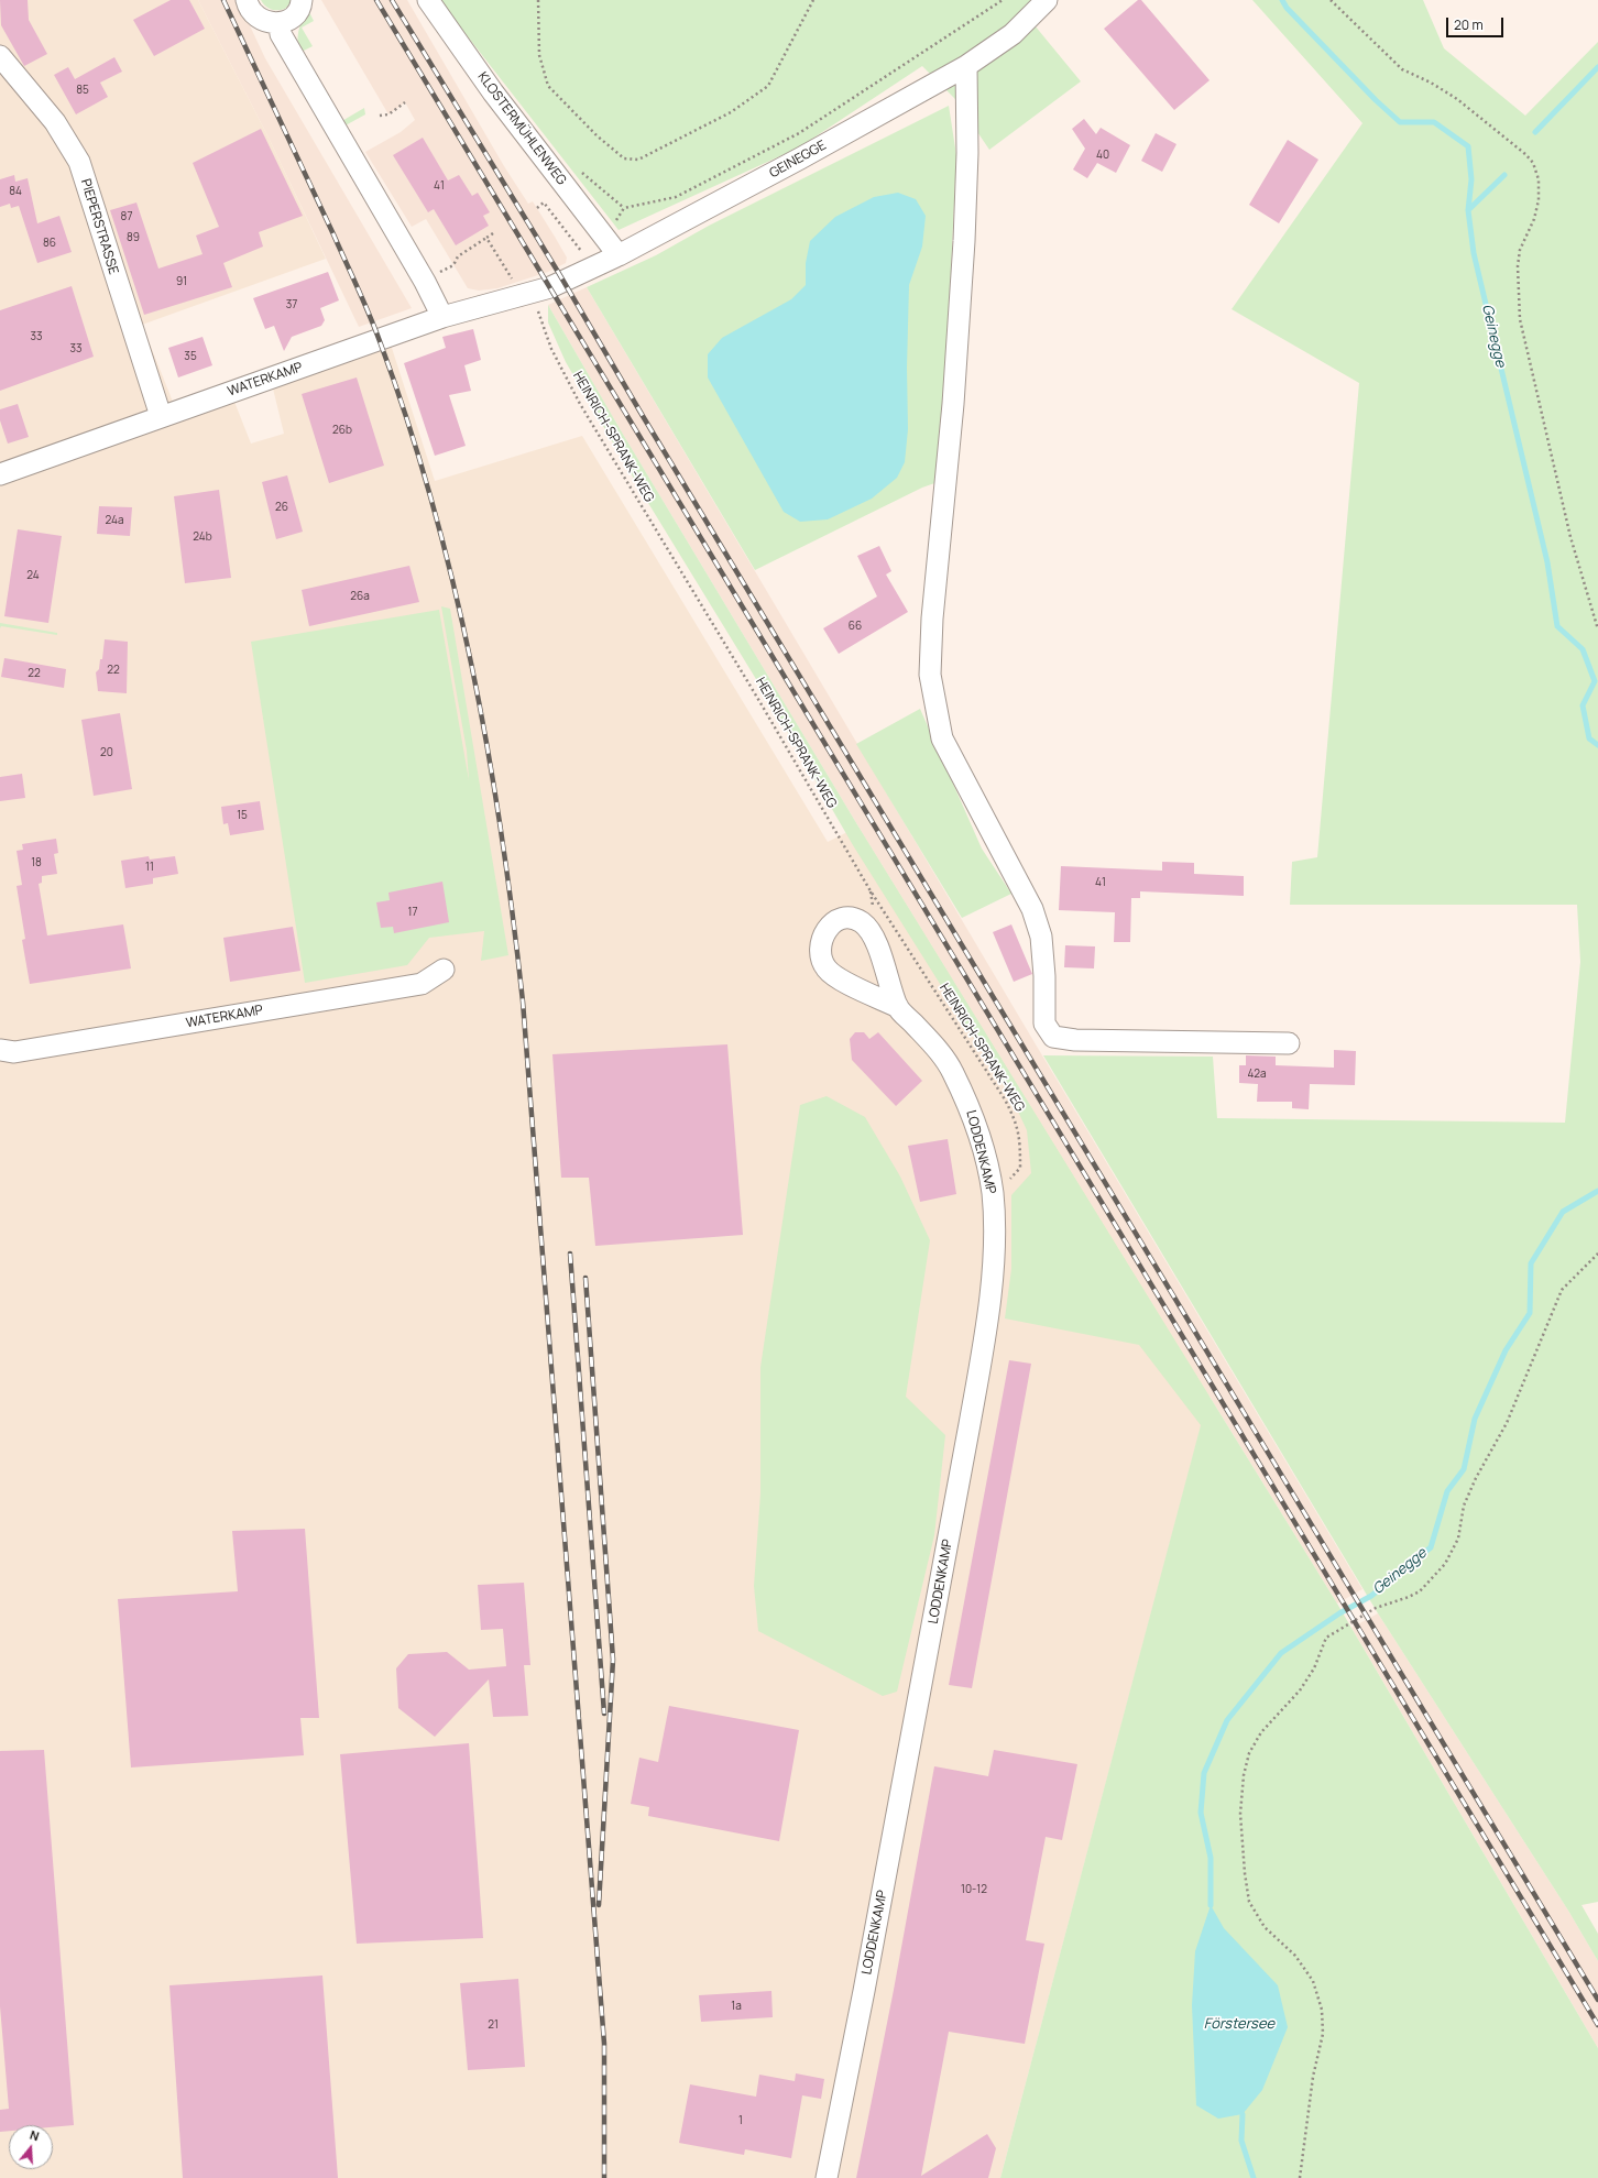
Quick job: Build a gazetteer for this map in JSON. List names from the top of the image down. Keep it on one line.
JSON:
{"streets":{"street":["KLOSTERMÜHLENWEG","GEINEGGE","PIEPERSTRASSE","WATERKAMP","LODDENKAMP"],"path":["HEINRICH-SPRANK-WEG"]},"crossings":[["KLOSTERMÜHLENWEG","GEINEGGE"],["GEINEGGE","WATERKAMP"],["GEINEGGE","HEINRICH-SPRANK-WEG"],["PIEPERSTRASSE","WATERKAMP"],["WATERKAMP","HEINRICH-SPRANK-WEG"],["HEINRICH-SPRANK-WEG","LODDENKAMP"]],"water":["Geinegge","Förstersee"],"house_numbers":["85","40","41","84","87","89","86","91","37","33","33","35","26b","26","24a","24b","24","26a","66","22","22","20","15","18","11","41","17","42a","10-12","1a","21","1"],"scale_bar":"20 m","north":"top"}
